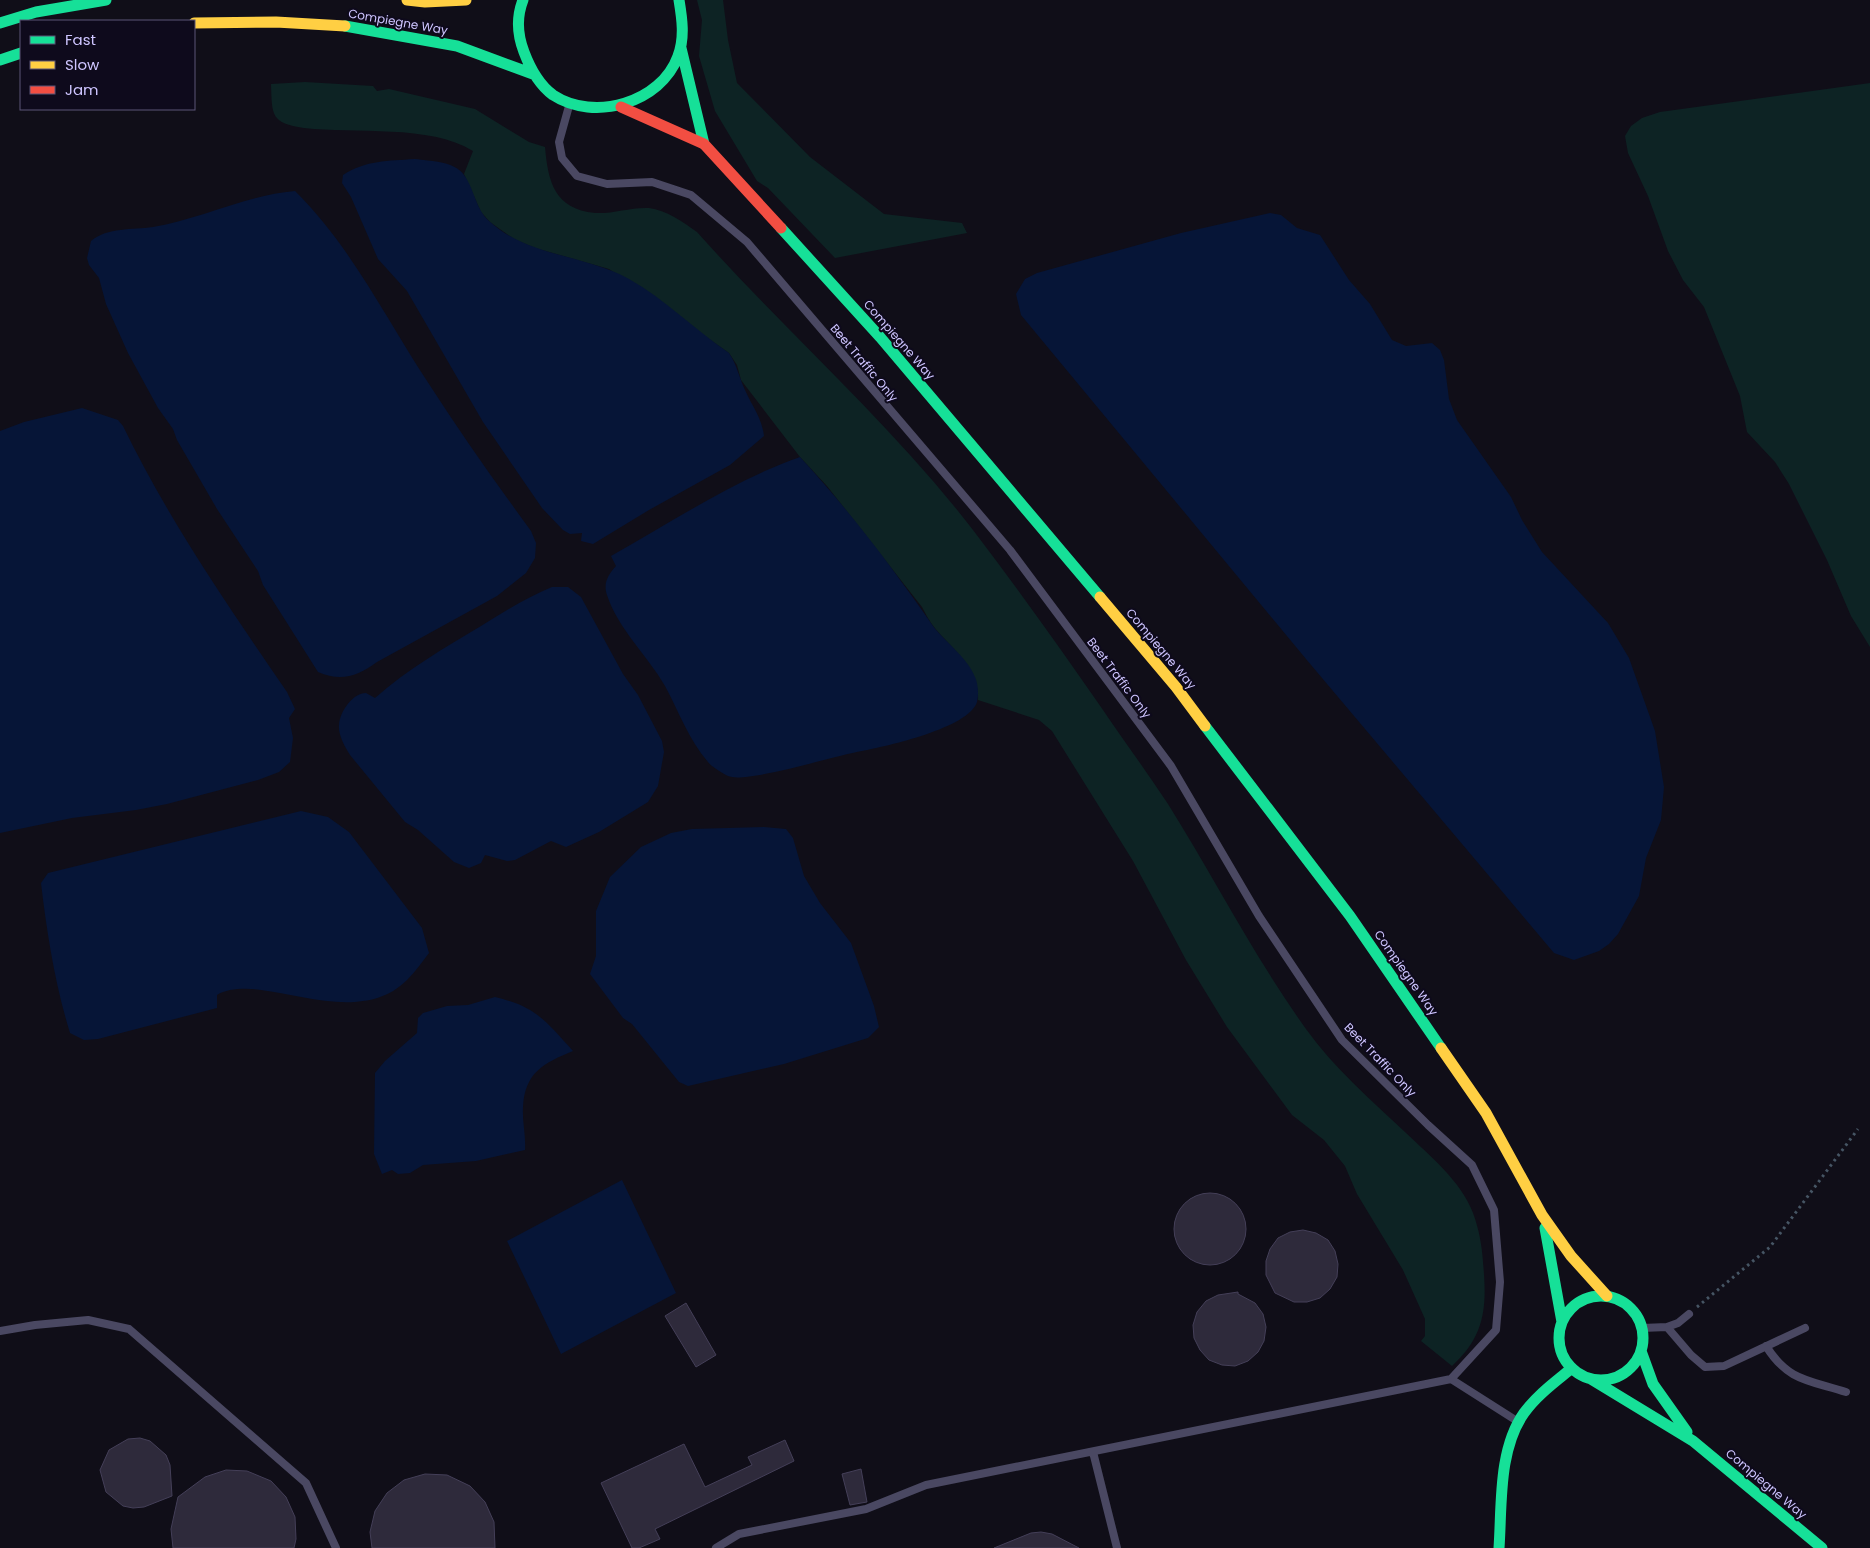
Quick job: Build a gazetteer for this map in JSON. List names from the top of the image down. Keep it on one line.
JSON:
{"streets":{"main road":["Compiegne Way"],"lane":["Beet Traffic Only"]},"legend":["Fast","Slow","Jam"]}
